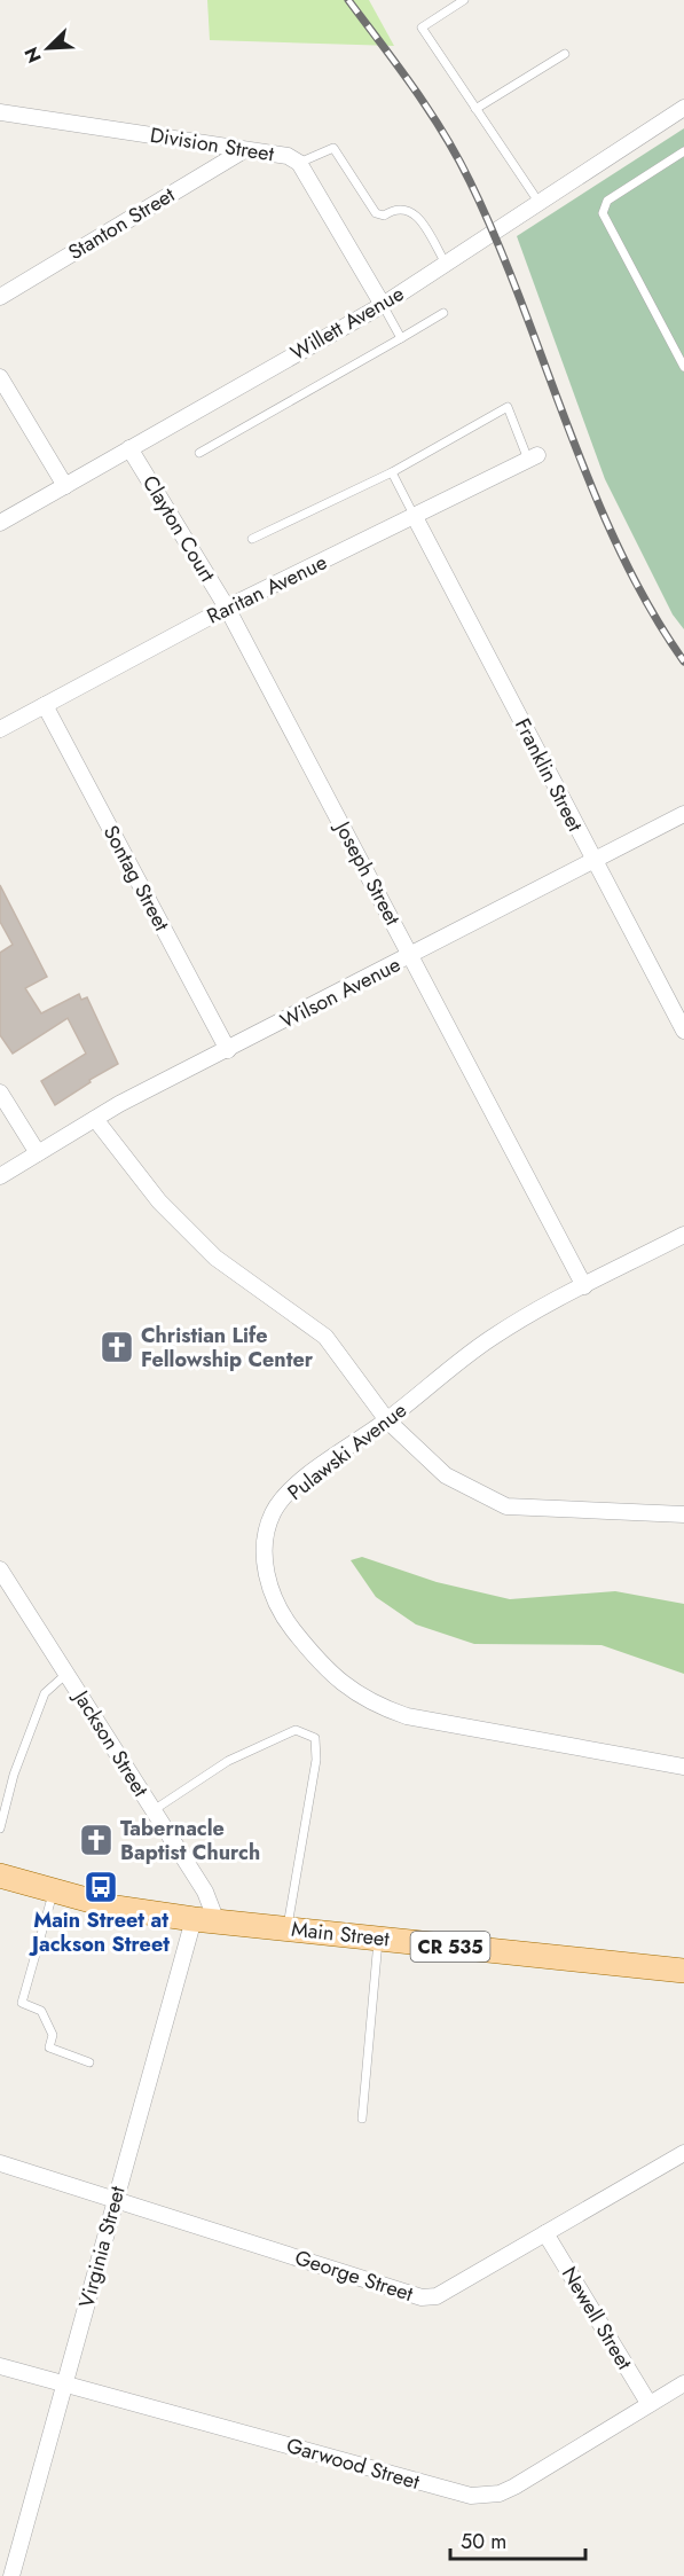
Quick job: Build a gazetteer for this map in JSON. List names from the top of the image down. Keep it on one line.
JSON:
{"streets":{"main road":["Main Street","CR 535"],"street":["Division Street","Stanton Street","Willett Avenue","Clayton Court","Raritan Avenue","Franklin Street","Joseph Street","Sontag Street","Wilson Avenue","Pulawski Avenue","Jackson Street","Virginia Street","George Street","Newell Street","Garwood Street"]},"crossings":[["Division Street","Stanton Street"],["Division Street","Willett Avenue"],["Willett Avenue","Clayton Court"],["Clayton Court","Raritan Avenue"],["Clayton Court","Joseph Street"],["Raritan Avenue","Franklin Street"],["Raritan Avenue","Joseph Street"],["Raritan Avenue","Sontag Street"],["Franklin Street","Wilson Avenue"],["Joseph Street","Wilson Avenue"],["Joseph Street","Pulawski Avenue"],["Sontag Street","Wilson Avenue"],["Jackson Street","Main Street"],["Jackson Street","Virginia Street"],["Main Street","Virginia Street"],["Virginia Street","George Street"],["Virginia Street","Garwood Street"],["George Street","Newell Street"],["Newell Street","Garwood Street"]],"places":{"church":["Christian Life Fellowship Center","Tabernacle Baptist Church"],"bus stop":["Main Street at Jackson Street"]},"scale_bar":"50 m","north":"bottom left"}
